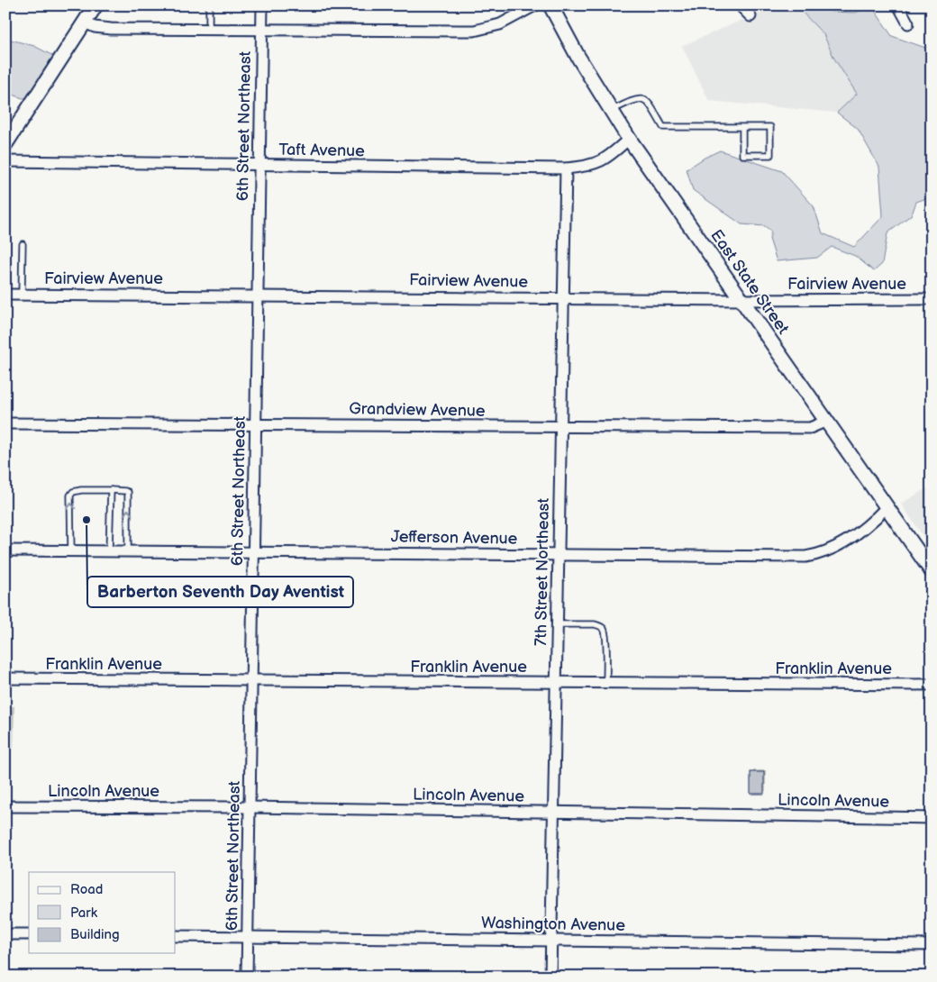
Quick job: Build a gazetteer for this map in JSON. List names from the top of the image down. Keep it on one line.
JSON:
{"streets":{"street":["6th Street Northeast","Taft Avenue","Fairview Avenue","East State Street","Grandview Avenue","Jefferson Avenue","7th Street Northeast","Franklin Avenue","Lincoln Avenue","Washington Avenue"]},"crossings":[["6th Street Northeast","Taft Avenue"],["6th Street Northeast","Fairview Avenue"],["6th Street Northeast","Grandview Avenue"],["6th Street Northeast","Jefferson Avenue"],["6th Street Northeast","Franklin Avenue"],["6th Street Northeast","Lincoln Avenue"],["6th Street Northeast","Washington Avenue"],["Taft Avenue","East State Street"],["Taft Avenue","7th Street Northeast"],["Fairview Avenue","East State Street"],["Fairview Avenue","7th Street Northeast"],["East State Street","Grandview Avenue"],["East State Street","Jefferson Avenue"],["Grandview Avenue","7th Street Northeast"],["Jefferson Avenue","7th Street Northeast"],["7th Street Northeast","Franklin Avenue"],["7th Street Northeast","Lincoln Avenue"],["7th Street Northeast","Washington Avenue"]],"places":["Barberton Seventh Day Aventist"],"legend":["Road","Park","Building"]}
